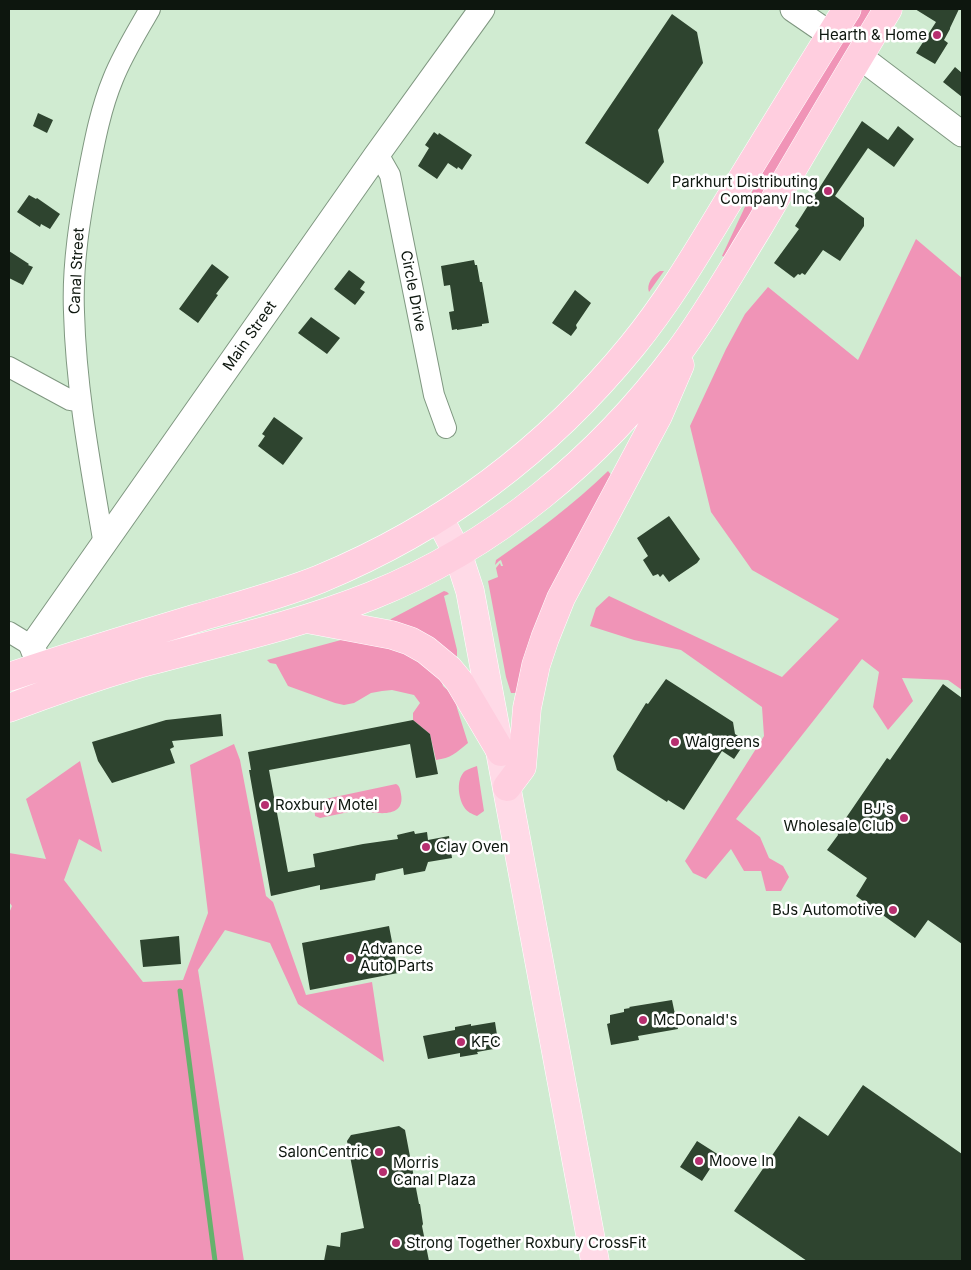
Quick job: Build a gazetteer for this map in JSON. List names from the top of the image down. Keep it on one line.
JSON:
{"streets":{"street":["Canal Street","Circle Drive","Main Street"]},"crossings":[["Canal Street","Main Street"],["Circle Drive","Main Street"]],"places":["Hearth & Home","Parkhurt Distributing Company Inc.","Walgreens","Roxbury Motel","BJ's Wholesale Club","Clay Oven","BJs Automotive","Advance Auto Parts","McDonald's","KFC","SalonCentric","Moove In","Morris Canal Plaza","Strong Together Roxbury CrossFit"]}
